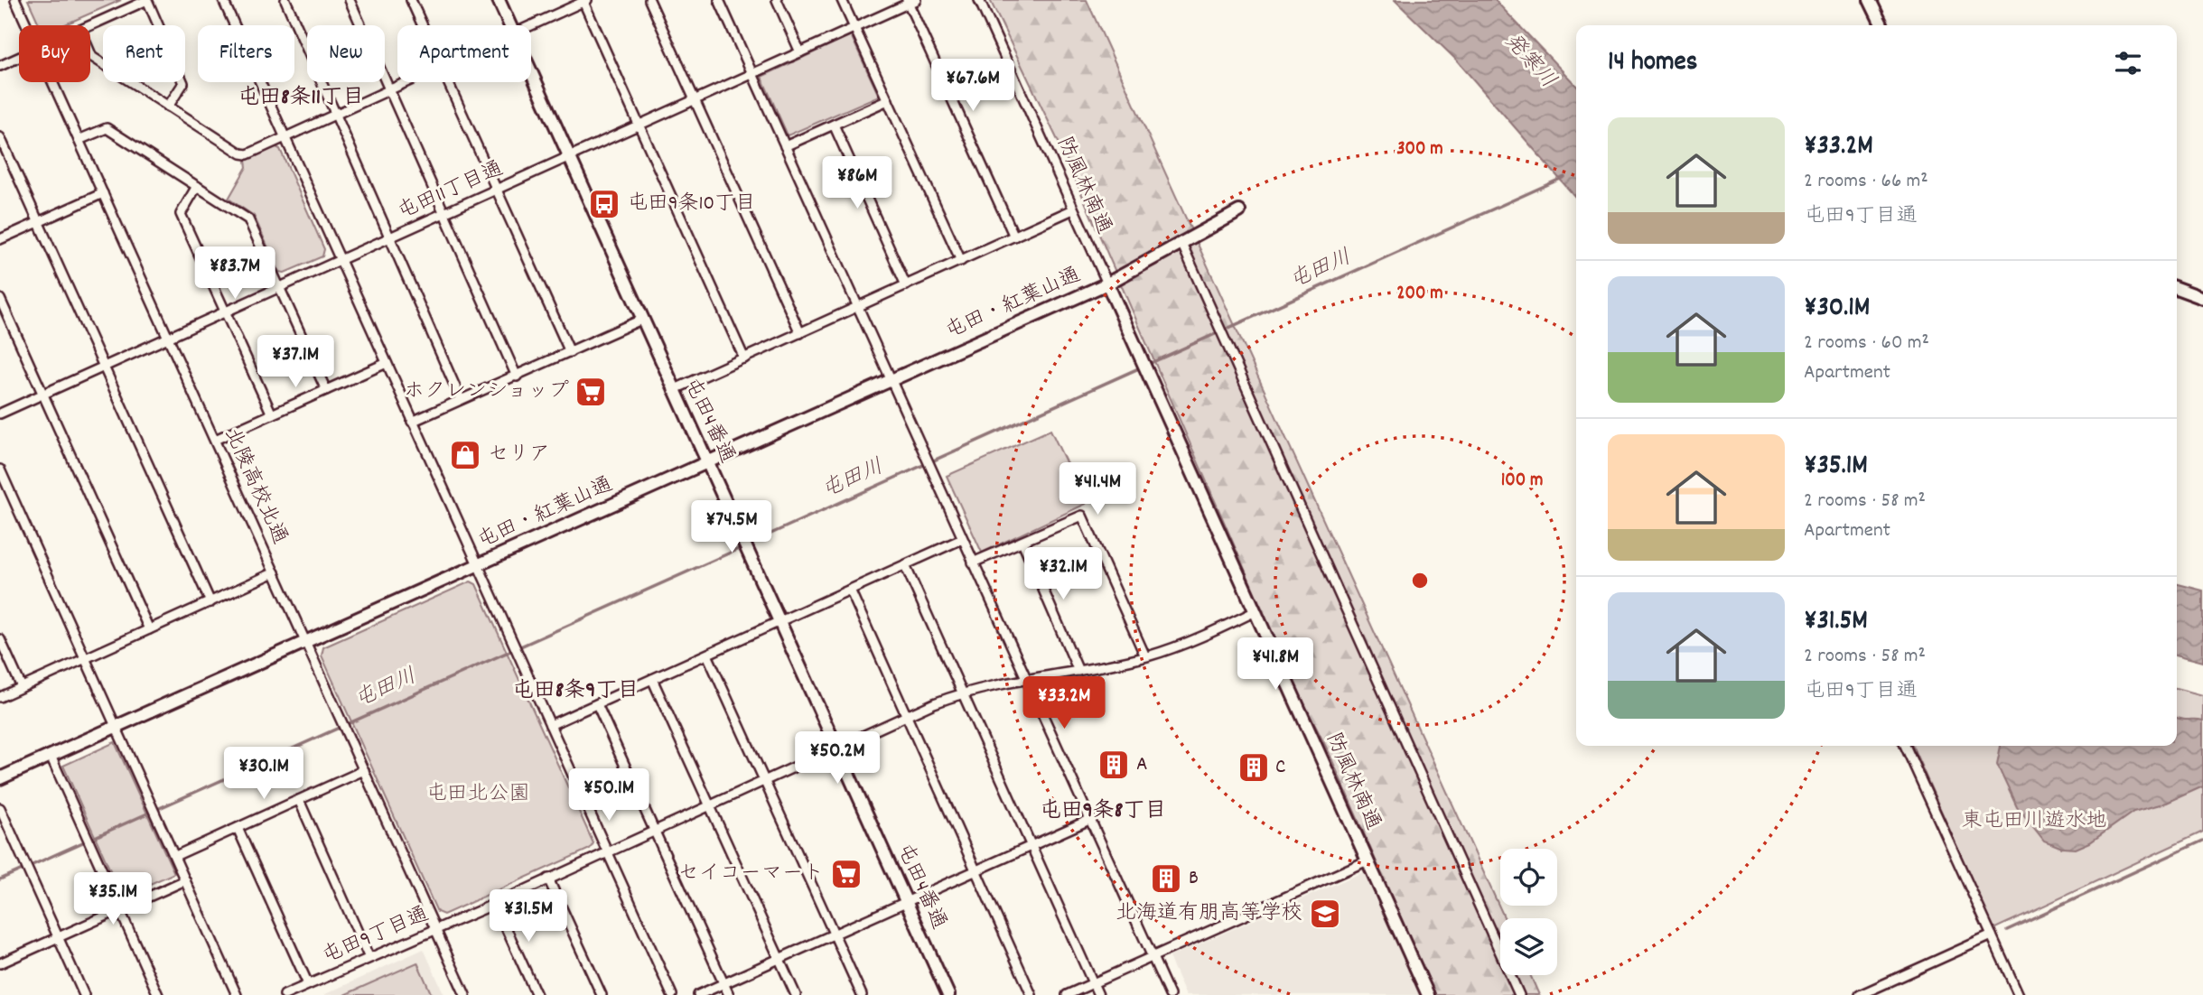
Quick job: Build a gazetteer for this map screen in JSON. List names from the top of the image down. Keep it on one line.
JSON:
{"streets":{"street":["防風林南通","屯田11丁目通","屯田・紅葉山通","屯田4番通","北陵高校北通","屯田9丁目通"]},"crossings":[["防風林南通","屯田・紅葉山通"],["防風林南通","屯田9丁目通"],["屯田11丁目通","屯田4番通"],["屯田11丁目通","北陵高校北通"],["屯田・紅葉山通","屯田4番通"],["屯田・紅葉山通","北陵高校北通"],["屯田4番通","屯田9丁目通"]],"districts":["屯田8条11丁目","屯田8条9丁目","屯田9条8丁目"],"water":["発寒川","屯田川"],"parks":["屯田北公園","東屯田川遊水地"],"places":{"bus stop":["屯田9条10丁目"],"supermarket":["ホクレンショップ","セイコーマート"],"shop":["セリア"],"building":["A","C","B"],"school or university":["北海道有朋高等学校"]},"page":{"chip":["Buy","Rent","Filters","New","Apartment"],"heading":"14 homes","price":["¥67.6M","¥86M","¥83.7M","¥37.1M","¥41.4M","¥74.5M","¥32.1M","¥41.8M","¥33.2M","¥50.2M","¥30.1M","¥50.1M","¥35.1M","¥31.5M"],"list":[{"name":"¥33.2M","note":"2 rooms · 66 m² · 屯田9丁目通"},{"name":"¥30.1M","note":"2 rooms · 60 m² · Apartment"},{"name":"¥35.1M","note":"2 rooms · 58 m² · Apartment"},{"name":"¥31.5M","note":"2 rooms · 58 m² · 屯田9丁目通"}]},"rings":["300 m","200 m","100 m"]}
